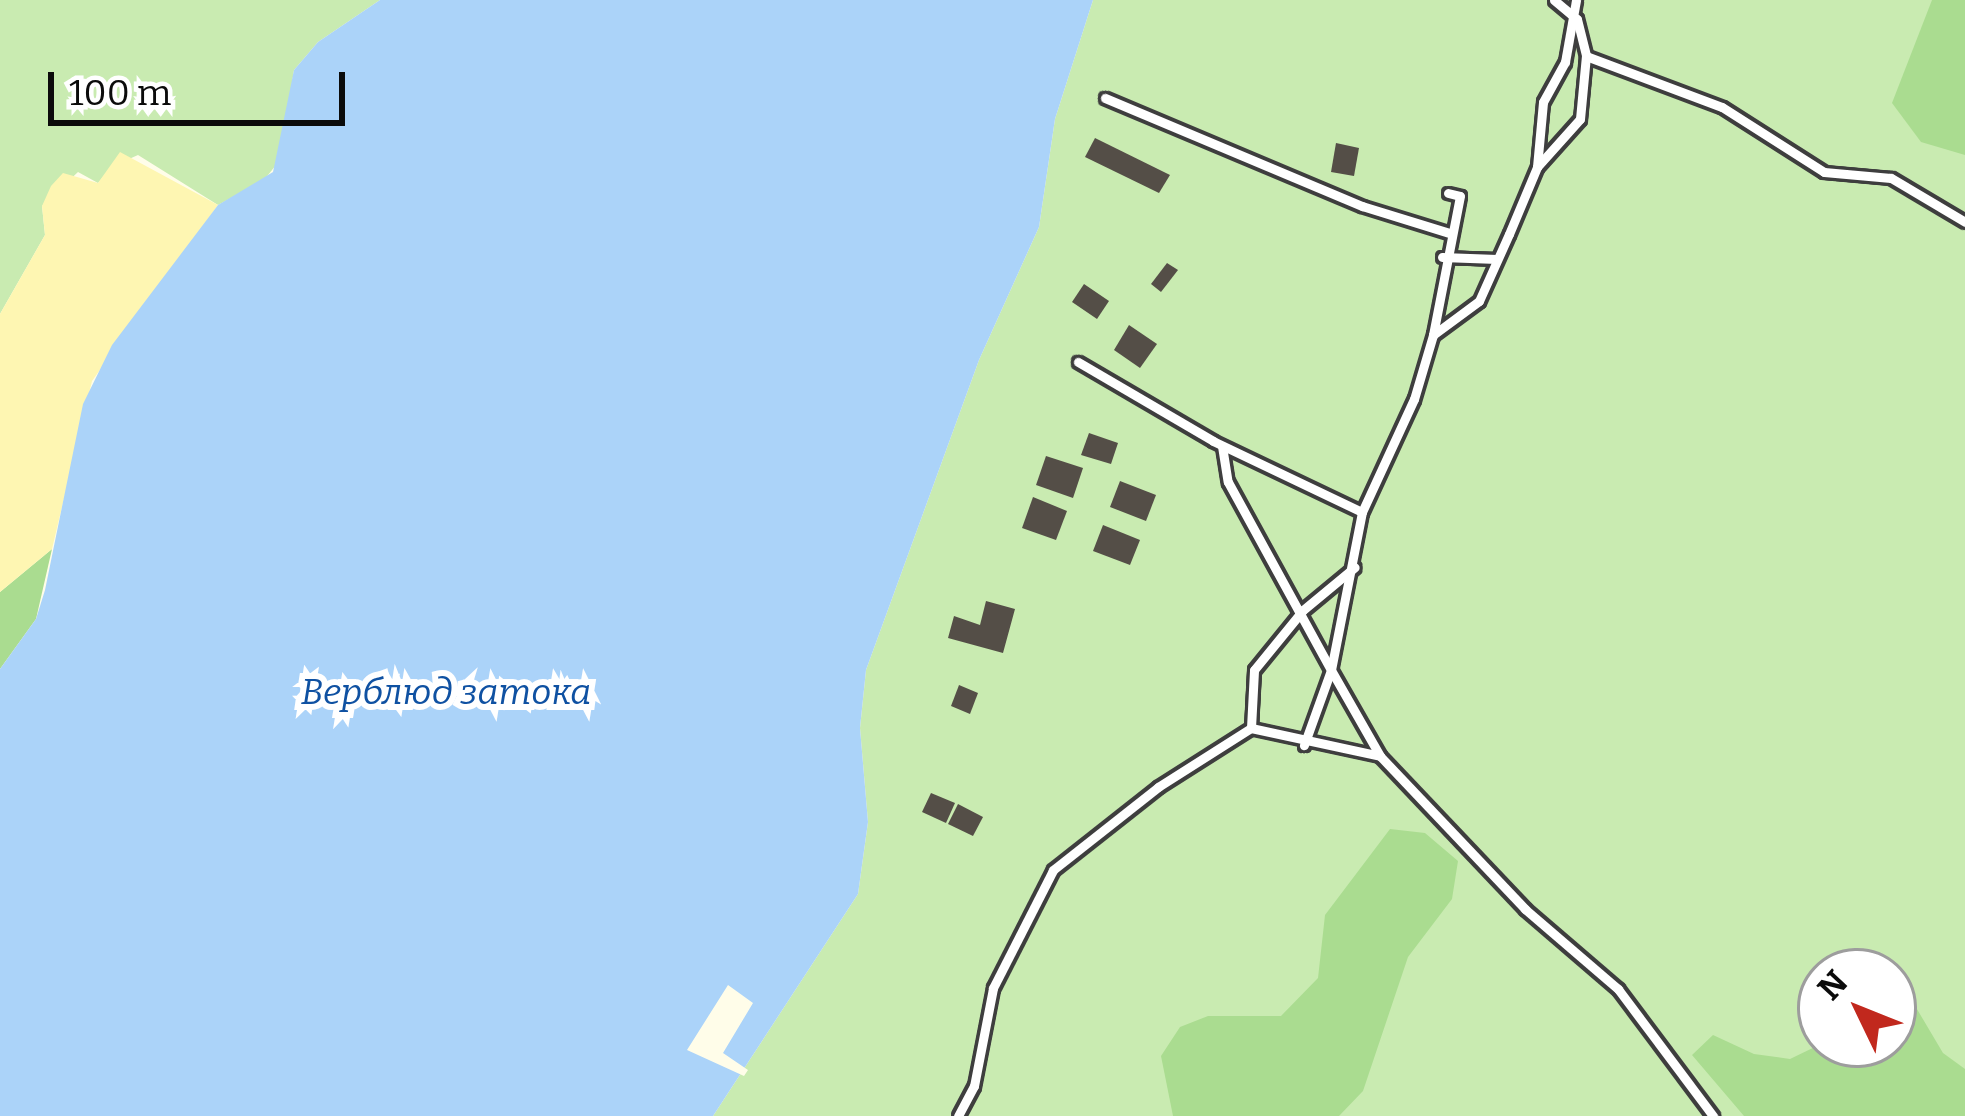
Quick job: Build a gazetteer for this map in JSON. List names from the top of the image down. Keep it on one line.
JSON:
{"water":["Верблюд затока"],"scale_bar":"100 m","north":"top left"}
